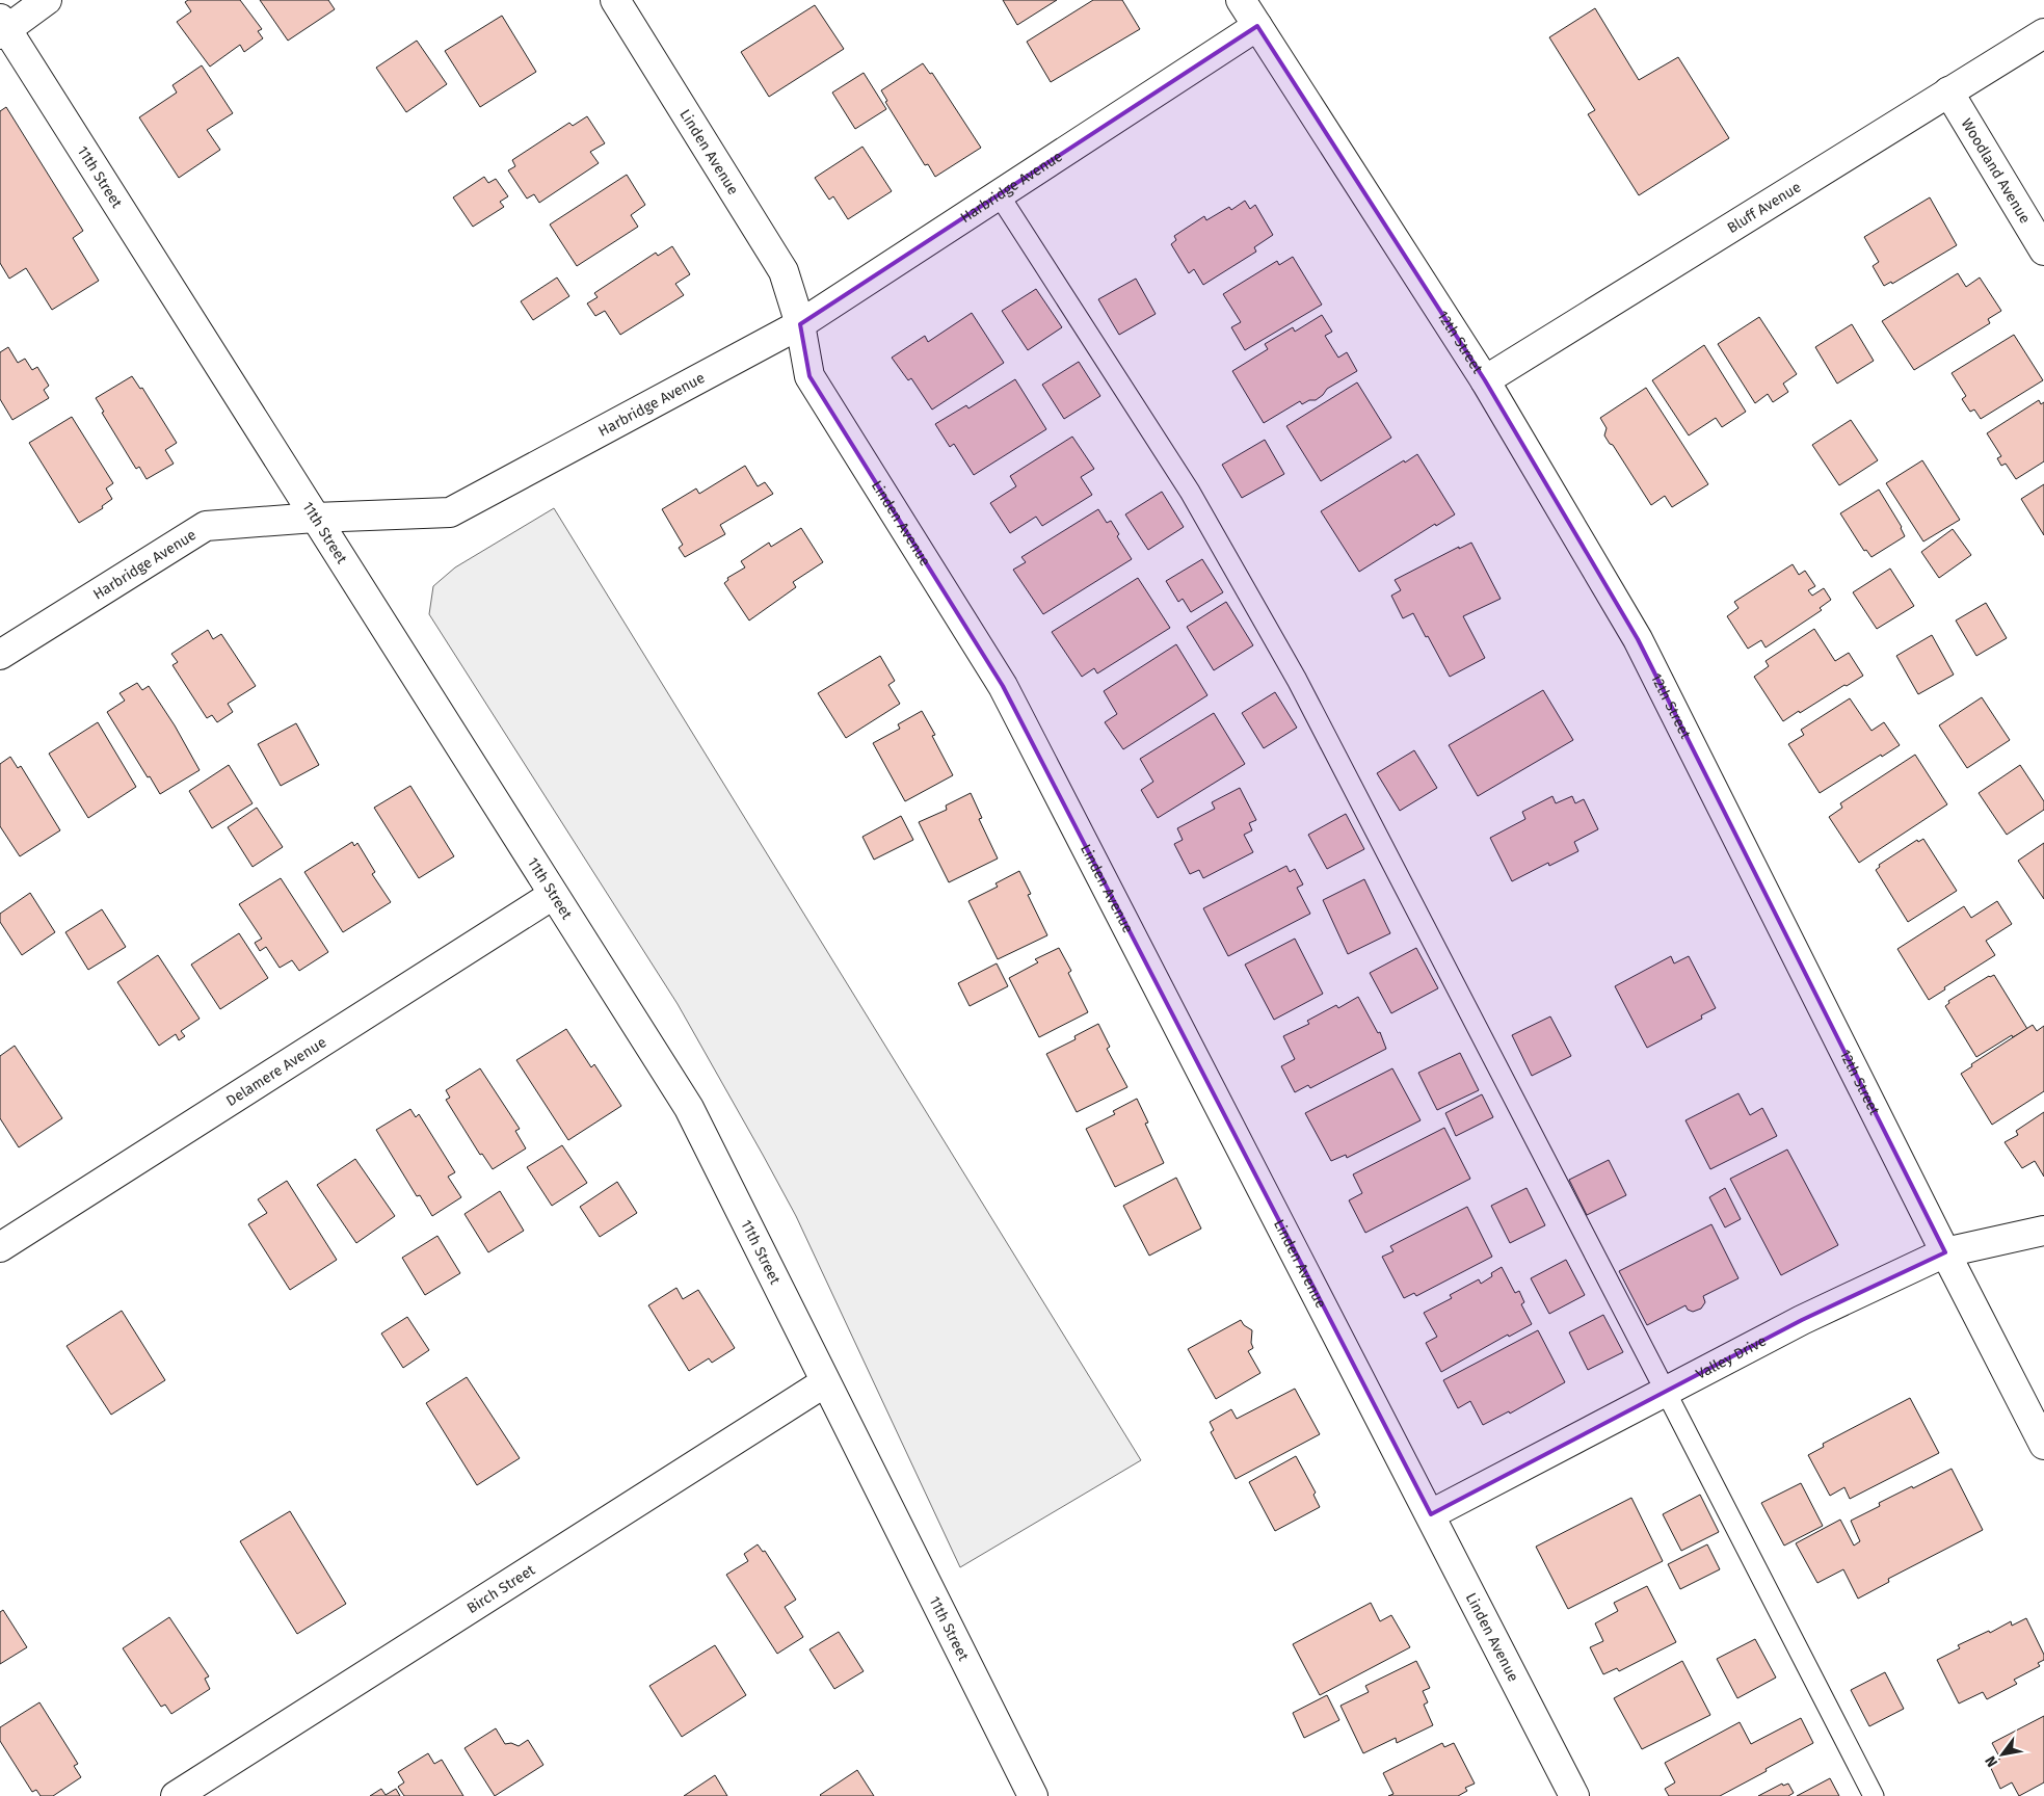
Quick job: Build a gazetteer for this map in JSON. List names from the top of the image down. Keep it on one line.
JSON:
{"streets":{"street":["Linden Avenue","Woodland Avenue","11th Street","Harbridge Avenue","Bluff Avenue","12th Street","Delamere Avenue","Valley Drive","Birch Street"]},"crossings":[["Linden Avenue","Harbridge Avenue"],["Linden Avenue","Valley Drive"],["Woodland Avenue","Bluff Avenue"],["11th Street","Harbridge Avenue"],["11th Street","Delamere Avenue"],["11th Street","Birch Street"],["Harbridge Avenue","12th Street"],["Bluff Avenue","12th Street"],["12th Street","Valley Drive"]],"north":"bottom left"}
